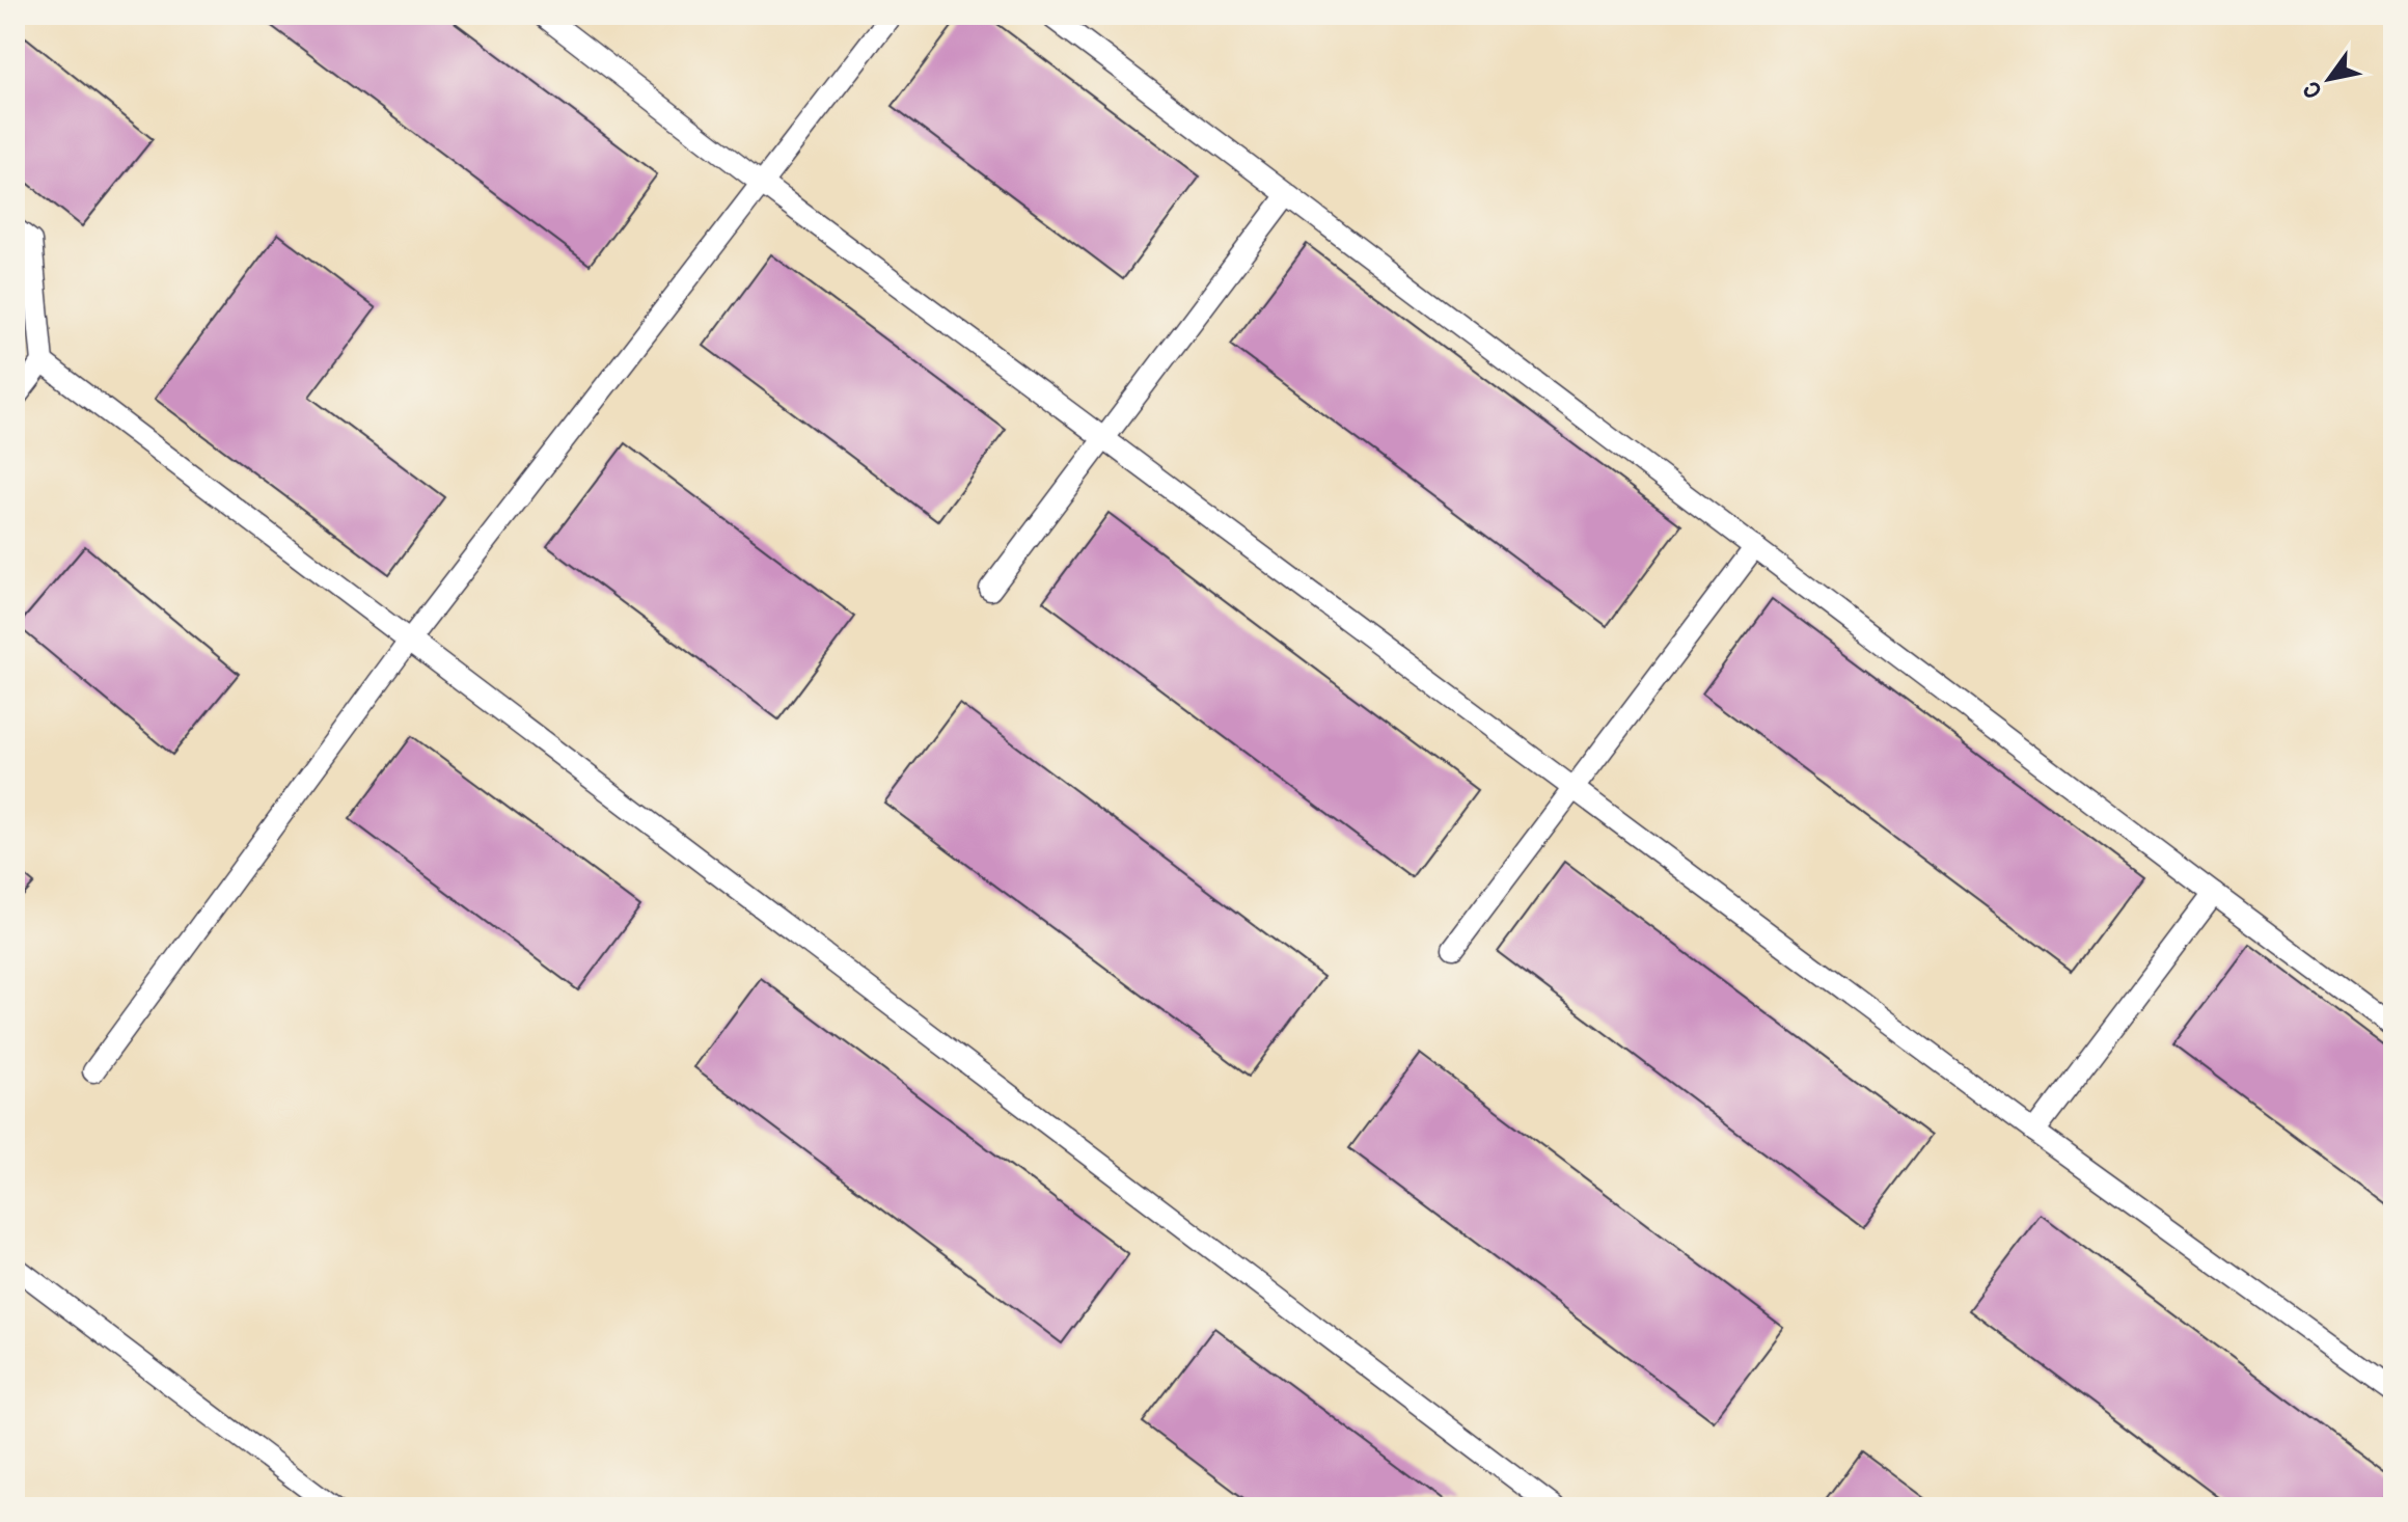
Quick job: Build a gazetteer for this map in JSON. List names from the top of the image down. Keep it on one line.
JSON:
{"north":"bottom left"}
